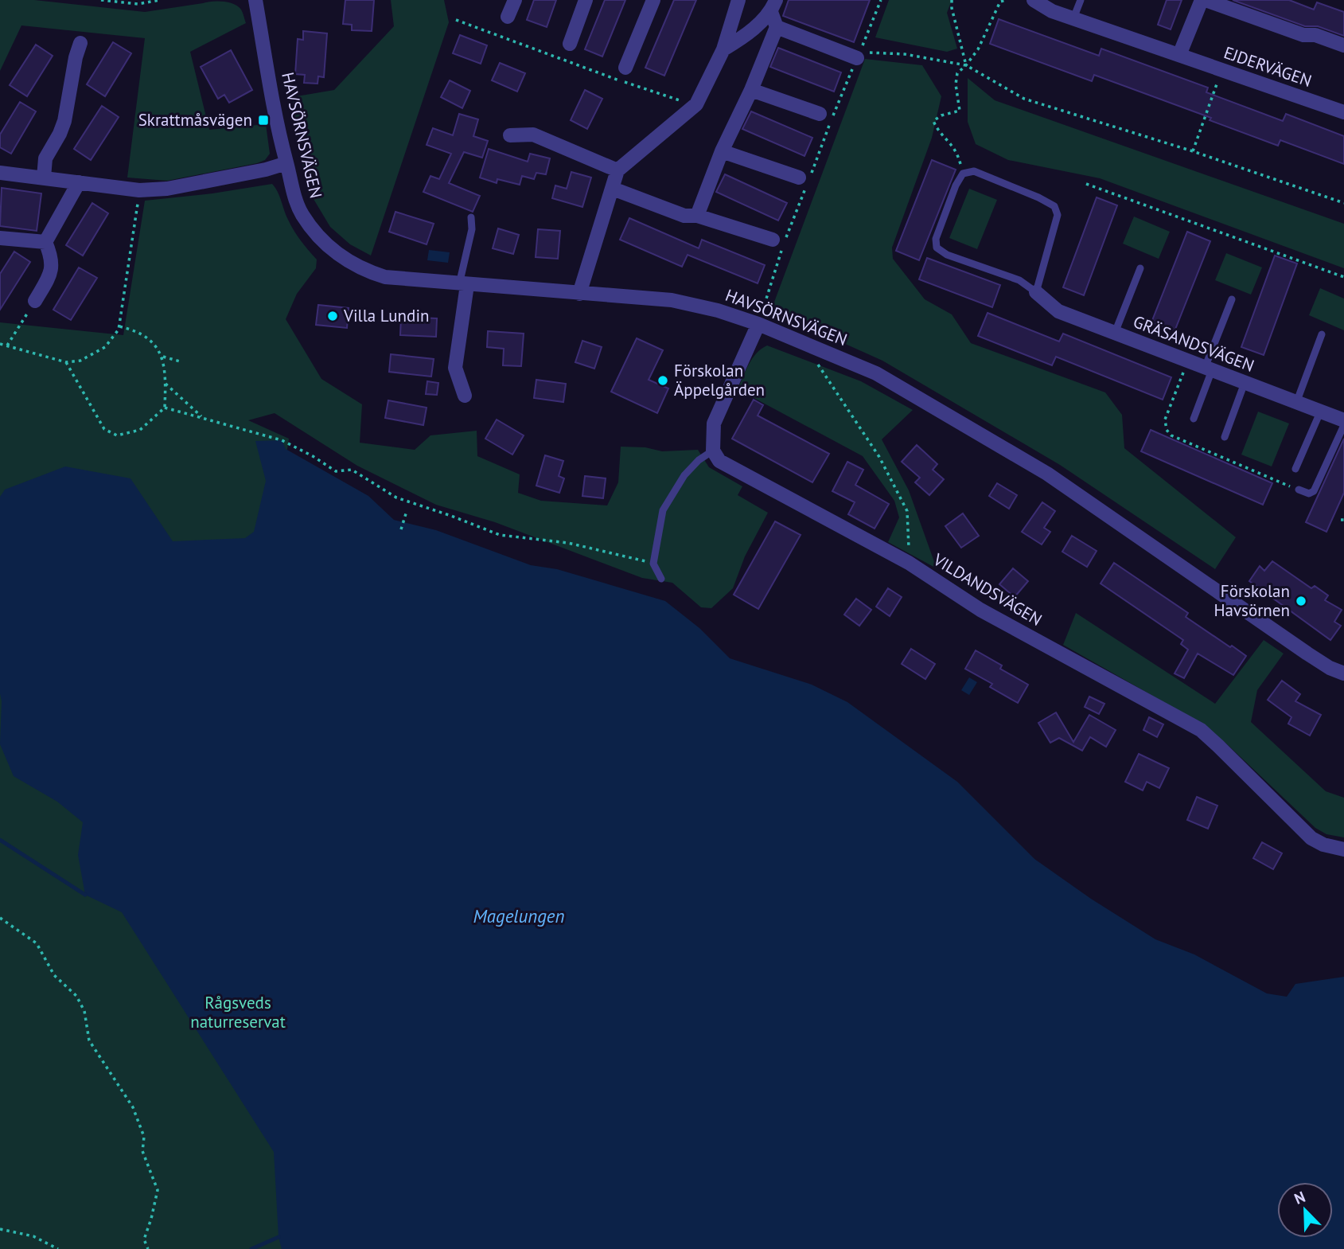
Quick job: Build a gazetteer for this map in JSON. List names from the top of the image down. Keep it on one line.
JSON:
{"streets":{"street":["EJDERVÄGEN","HAVSÖRNSVÄGEN","GRÄSANDSVÄGEN","VILDANDSVÄGEN"]},"water":["Magelungen"],"parks":["Rågsveds naturreservat"],"places":{"transit":["Skrattmåsvägen"],"other":["Villa Lundin","Förskolan Äppelgården","Förskolan Havsörnen"]},"north":"top left"}
